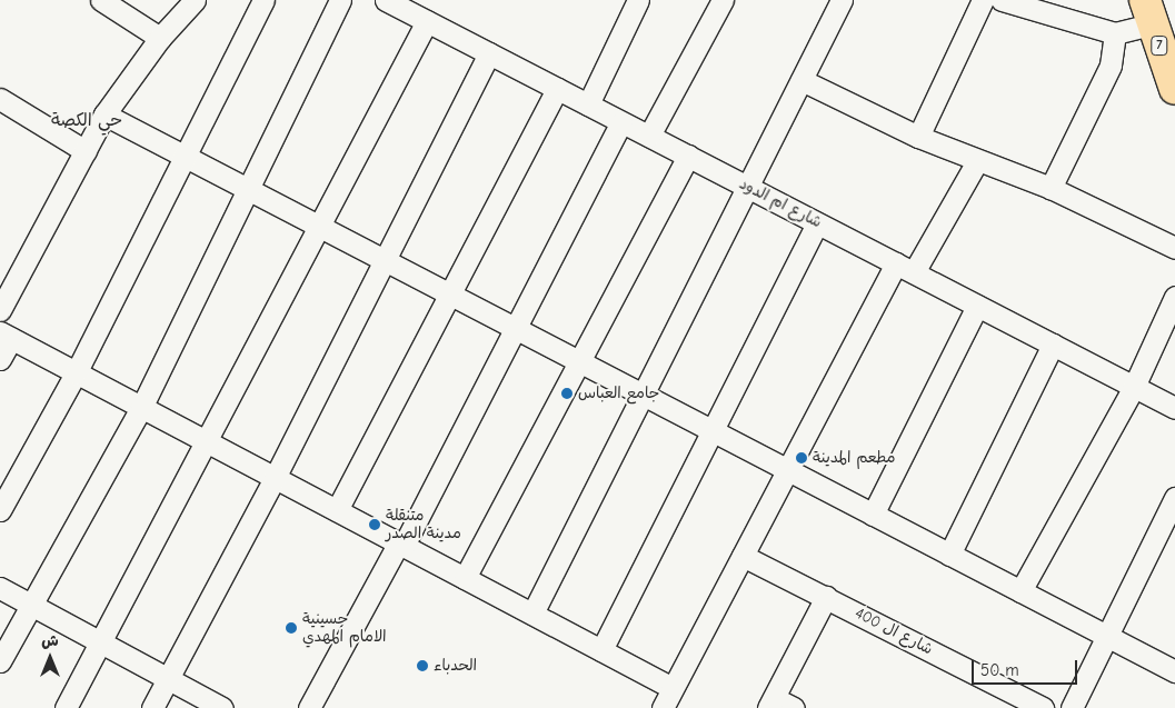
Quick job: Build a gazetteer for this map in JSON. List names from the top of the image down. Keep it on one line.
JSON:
{"streets":{"highway":["7"],"street":["شارع ام الدود","شارع ال 400"]},"districts":["حي الكصة"],"places":["جامع العباس","مطعم المدينة","متنقلة مدينة الصدر","حسينية الامام المهدي","الحدباء"],"scale_bar":"50 m","north":"top"}
